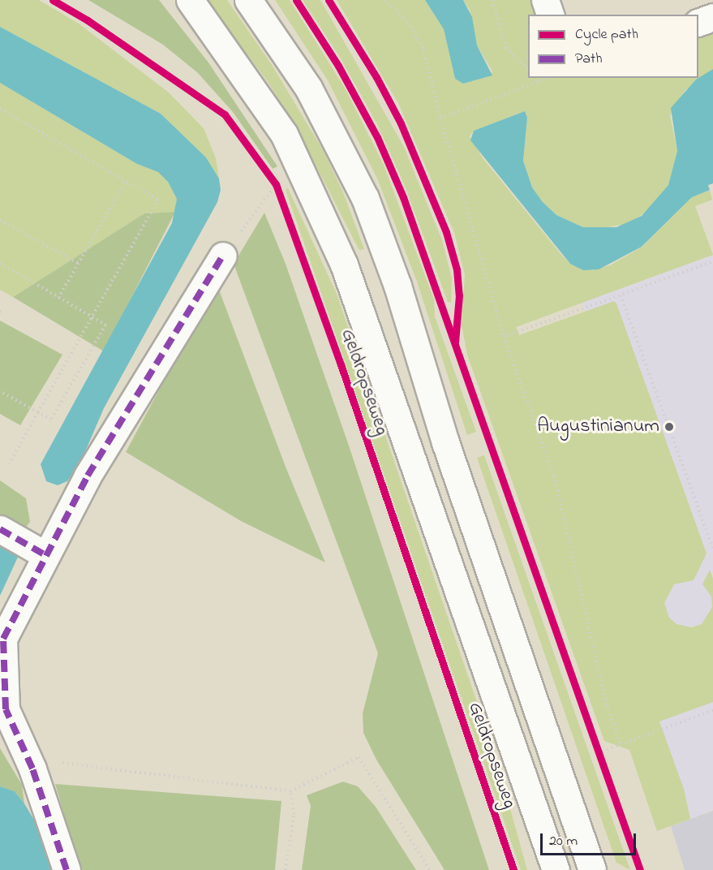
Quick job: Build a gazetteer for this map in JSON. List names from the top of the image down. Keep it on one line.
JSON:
{"streets":{"main road":["Geldropseweg"]},"places":["Augustinianum"],"legend":["Cycle path","Path"],"scale_bar":"20 m"}
